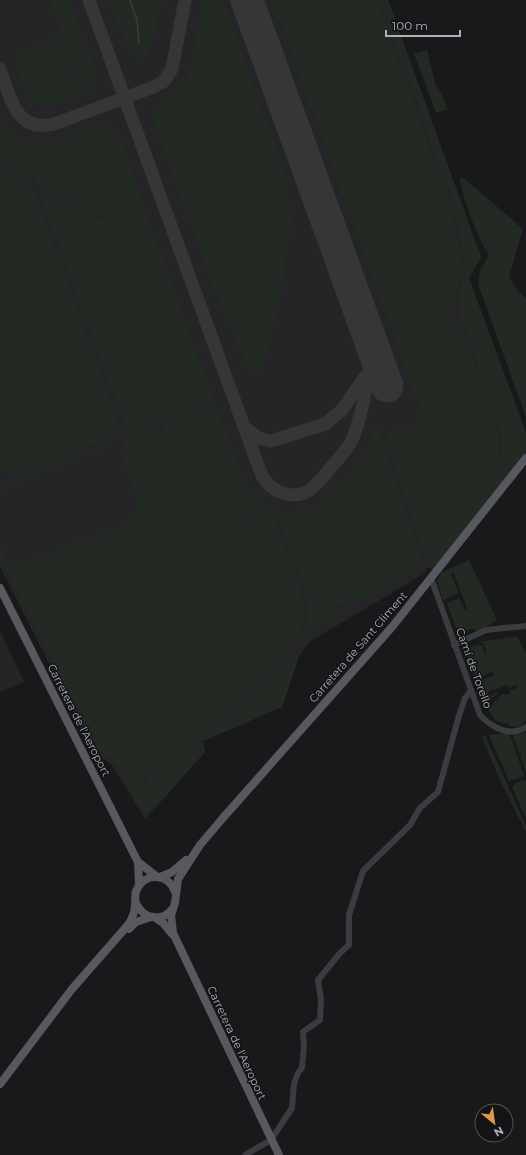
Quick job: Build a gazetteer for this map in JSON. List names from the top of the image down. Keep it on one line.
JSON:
{"streets":{"main road":["Carretera de Sant Climent","Carretera de l'Aeroport"],"street":["Camí de Torello"]},"crossings":[["Carretera de Sant Climent","Camí de Torello"]],"scale_bar":"100 m","north":"bottom right"}
